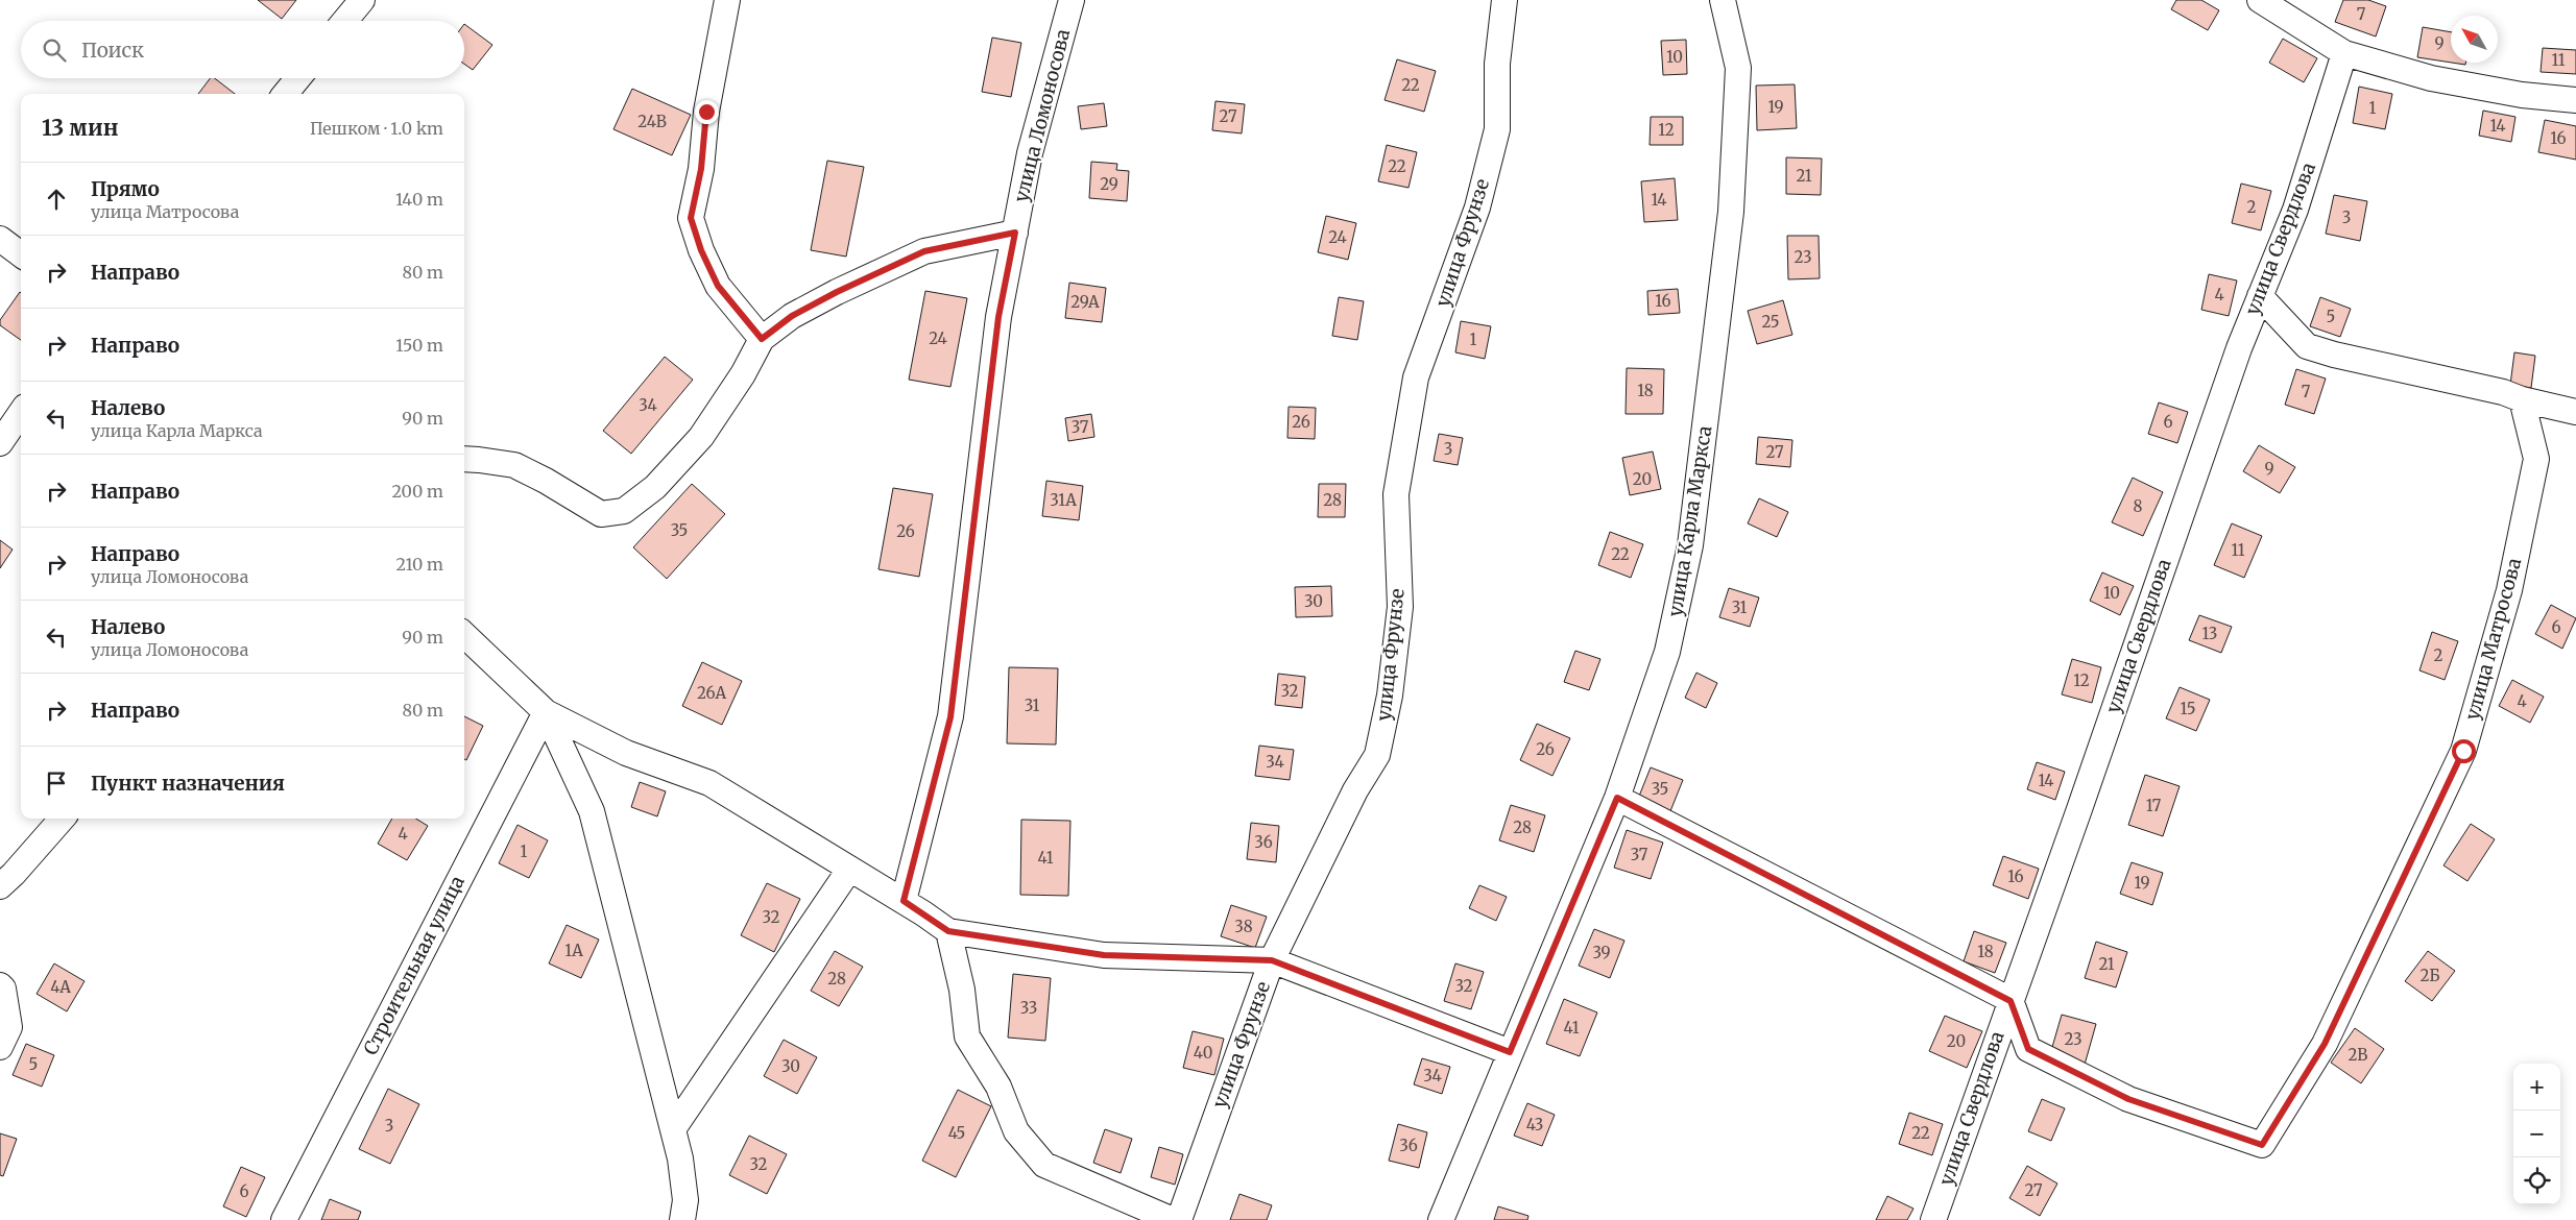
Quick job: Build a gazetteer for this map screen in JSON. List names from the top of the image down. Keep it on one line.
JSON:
{"streets":{"street":["улица Ломоносова","улица Свердлова","улица Фрунзе","улица Карла Маркса","улица Матросова","Строительная улица"]},"crossings":[["улица Свердлова","улица Матросова"]],"house_numbers":["7","9","10","11","22","19","1","27","24В","14","12","16","22","21","29","14","2","3","24","23","4","16","29А","5","25","24","1","18","7","34","26","6","37","3","27","9","20","31А","28","8","35","26","11","22","10","30","31","6","13","2","12","32","26А","4","31","15","26","34","14","35","17","28","4","36","1","37","41","16","19","32","38","1А","18","39","21","2Б","28","32","4А","33","41","23","20","40","2В","5","30","34","43","3","45","22","36","32","27","6"],"north":"top left","page":{"search":"Поиск","heading":["13 мин","Пешком · 1.0 km"],"list":[["Прямо","улица Матросова","140 m"],["Направо","80 m"],["Направо","150 m"],["Налево","улица Карла Маркса","90 m"],["Направо","200 m"],["Направо","улица Ломоносова","210 m"],["Налево","улица Ломоносова","90 m"],["Направо","80 m"],"Пункт назначения"],"map_buttons":["+","−"]}}
